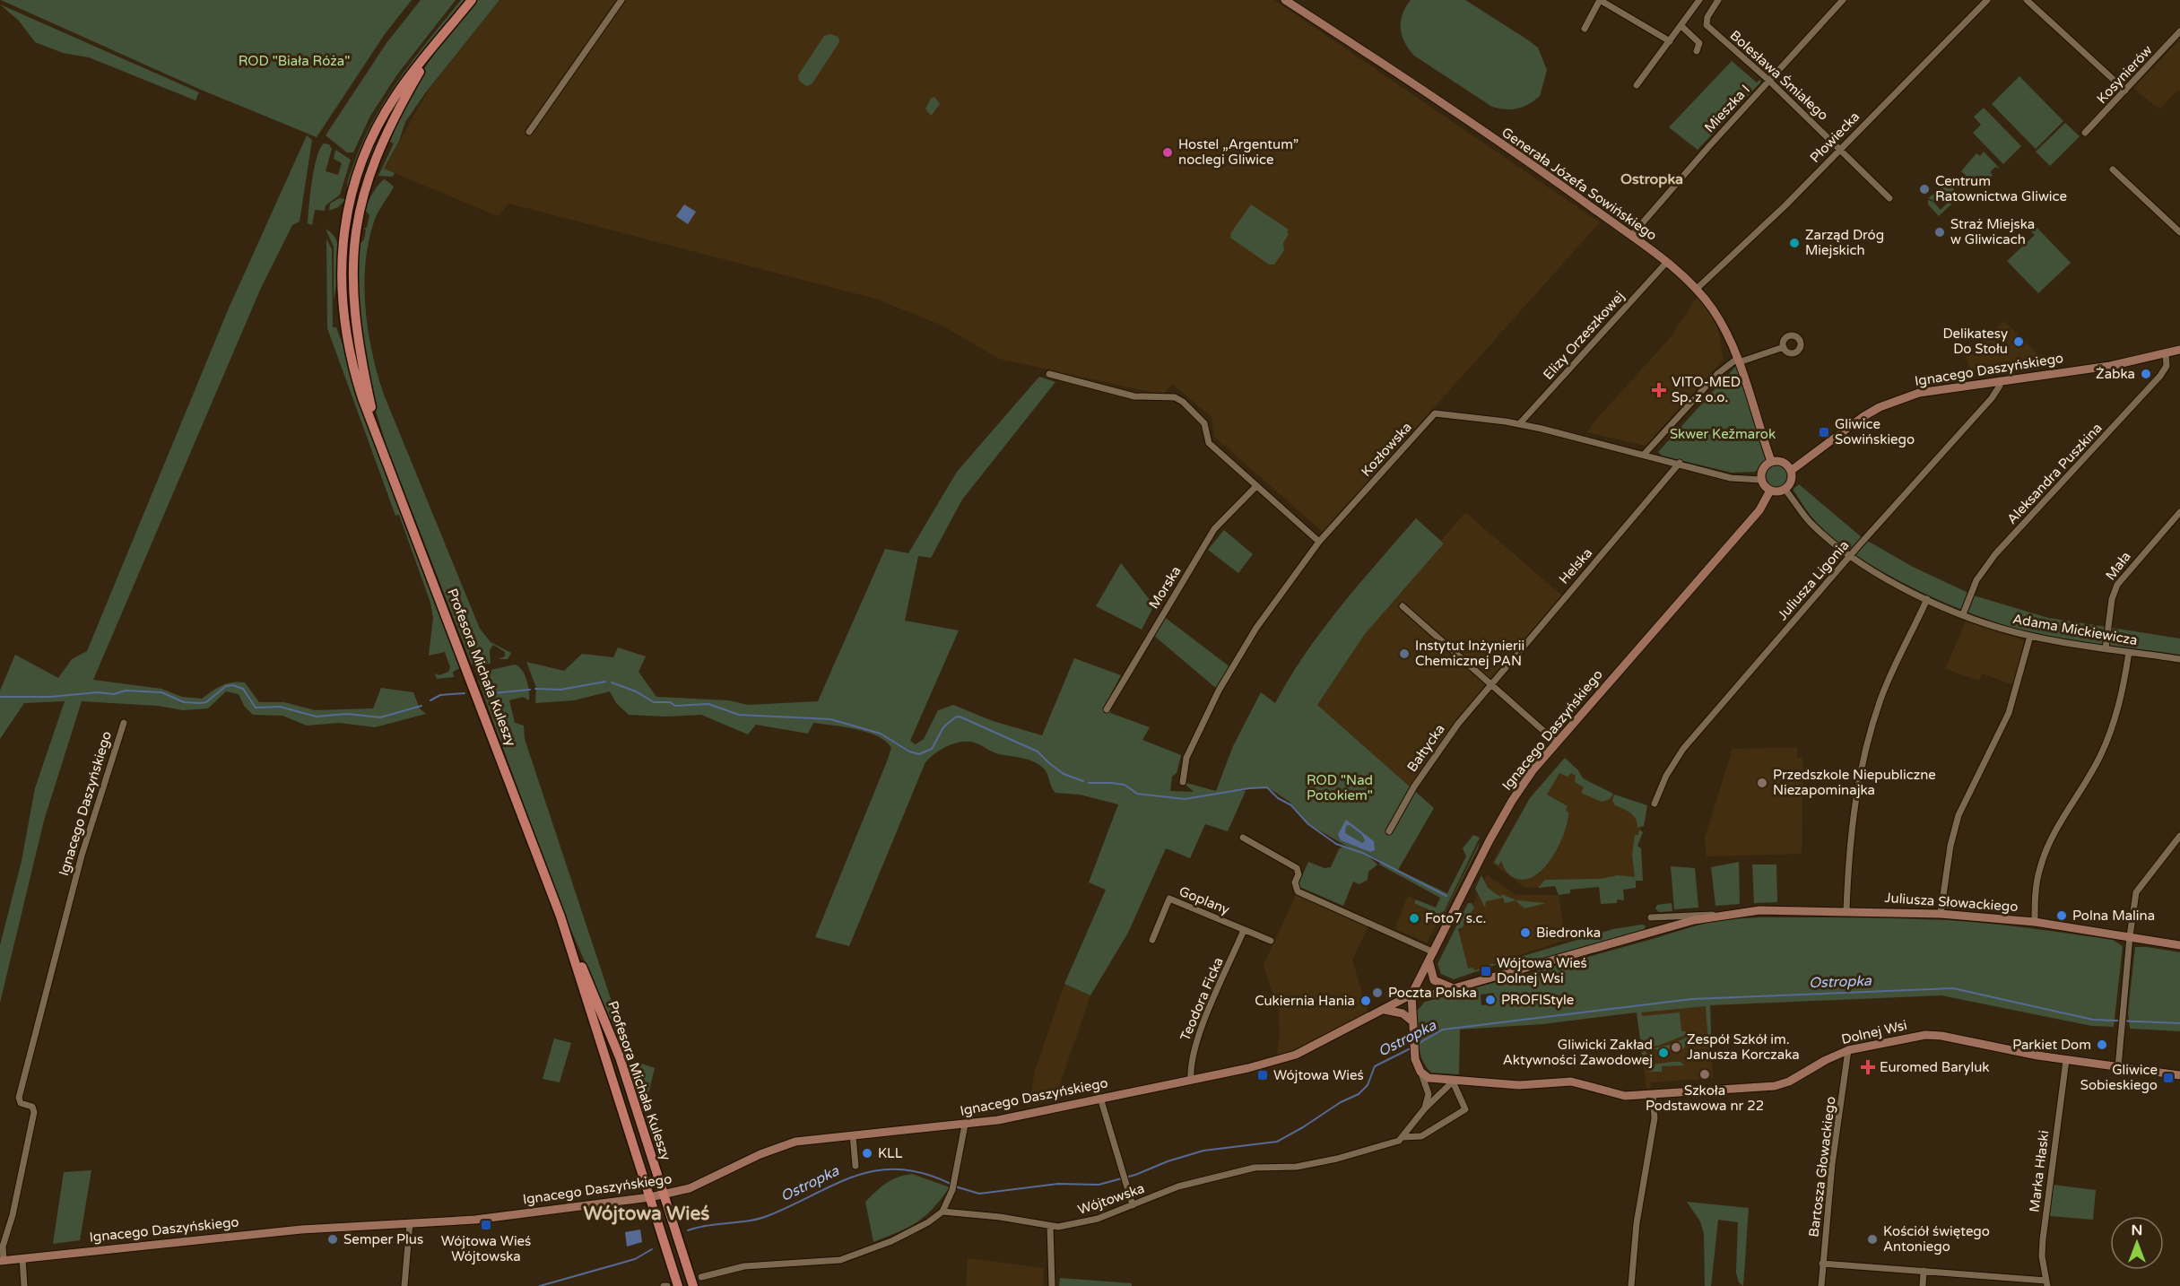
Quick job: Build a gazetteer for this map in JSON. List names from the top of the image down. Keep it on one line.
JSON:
{"streets":{"main road":["Generała Józefa Sowińskiego","Ignacego Daszyńskiego","Profesora Michała Kuleszy","Juliusza Słowackiego","Dolnej Wsi"],"street":["Kosynierów","Bolesława Śmiałego","Mieszka I","Płowiecka","Elizy Orzeszkowej","Kozłowska","Aleksandra Puszkina","Helska","Mała","Juliusza Ligonia","Morska","Adama Mickiewicza","Bałtycka","Goplany","Teodora Ficka","Bartosza Głowackiego","Marka Hłaski","Wójtowska"]},"crossings":[["Bolesława Śmiałego","Mieszka I"],["Bolesława Śmiałego","Płowiecka"],["Mieszka I","Generała Józefa Sowińskiego"],["Płowiecka","Generała Józefa Sowińskiego"],["Generała Józefa Sowińskiego","Elizy Orzeszkowej"],["Generała Józefa Sowińskiego","Ignacego Daszyńskiego"],["Generała Józefa Sowińskiego","Kozłowska"],["Generała Józefa Sowińskiego","Adama Mickiewicza"],["Elizy Orzeszkowej","Kozłowska"],["Ignacego Daszyńskiego","Kozłowska"],["Ignacego Daszyńskiego","Aleksandra Puszkina"],["Ignacego Daszyńskiego","Juliusza Ligonia"],["Ignacego Daszyńskiego","Adama Mickiewicza"],["Ignacego Daszyńskiego","Profesora Michała Kuleszy"],["Ignacego Daszyńskiego","Juliusza Słowackiego"],["Ignacego Daszyńskiego","Teodora Ficka"],["Kozłowska","Helska"],["Kozłowska","Adama Mickiewicza"],["Aleksandra Puszkina","Adama Mickiewicza"],["Helska","Bałtycka"],["Mała","Adama Mickiewicza"],["Juliusza Ligonia","Adama Mickiewicza"],["Goplany","Teodora Ficka"],["Dolnej Wsi","Bartosza Głowackiego"],["Dolnej Wsi","Marka Hłaski"],["Dolnej Wsi","Wójtowska"]],"districts":["Ostropka","Wójtowa Wieś"],"water":["Ostropka"],"parks":["ROD \"Biała Róża\"","Skwer Kežmarok","ROD \"Nad Potokiem\""],"places":{"other":["Hostel „Argentum” noclegi Gliwice","Centrum Ratownictwa Gliwice","Straż Miejska w Gliwicach","Zarząd Dróg Miejskich","Delikatesy Do Stołu","Żabka","Instytut Inżynierii Chemicznej PAN","Przedszkole Niepubliczne Niezapominajka","Polna Malina","Foto7 s.c.","Biedronka","Poczta Polska","PROFIStyle","Cukiernia Hania","Parkiet Dom","Zespół Szkół im. Janusza Korczaka","Gliwicki Zakład Aktywności Zawodowej","Szkoła Podstawowa nr 22","KLL","Semper Plus","Kościół świętego Antoniego"],"health":["VITO-MED Sp. z o.o.","Euromed Baryluk"],"transit":["Gliwice Sowińskiego","Wójtowa Wieś Dolnej Wsi","Wójtowa Wieś","Gliwice Sobieskiego","Wójtowa Wieś Wójtowska"]},"north":"top"}
